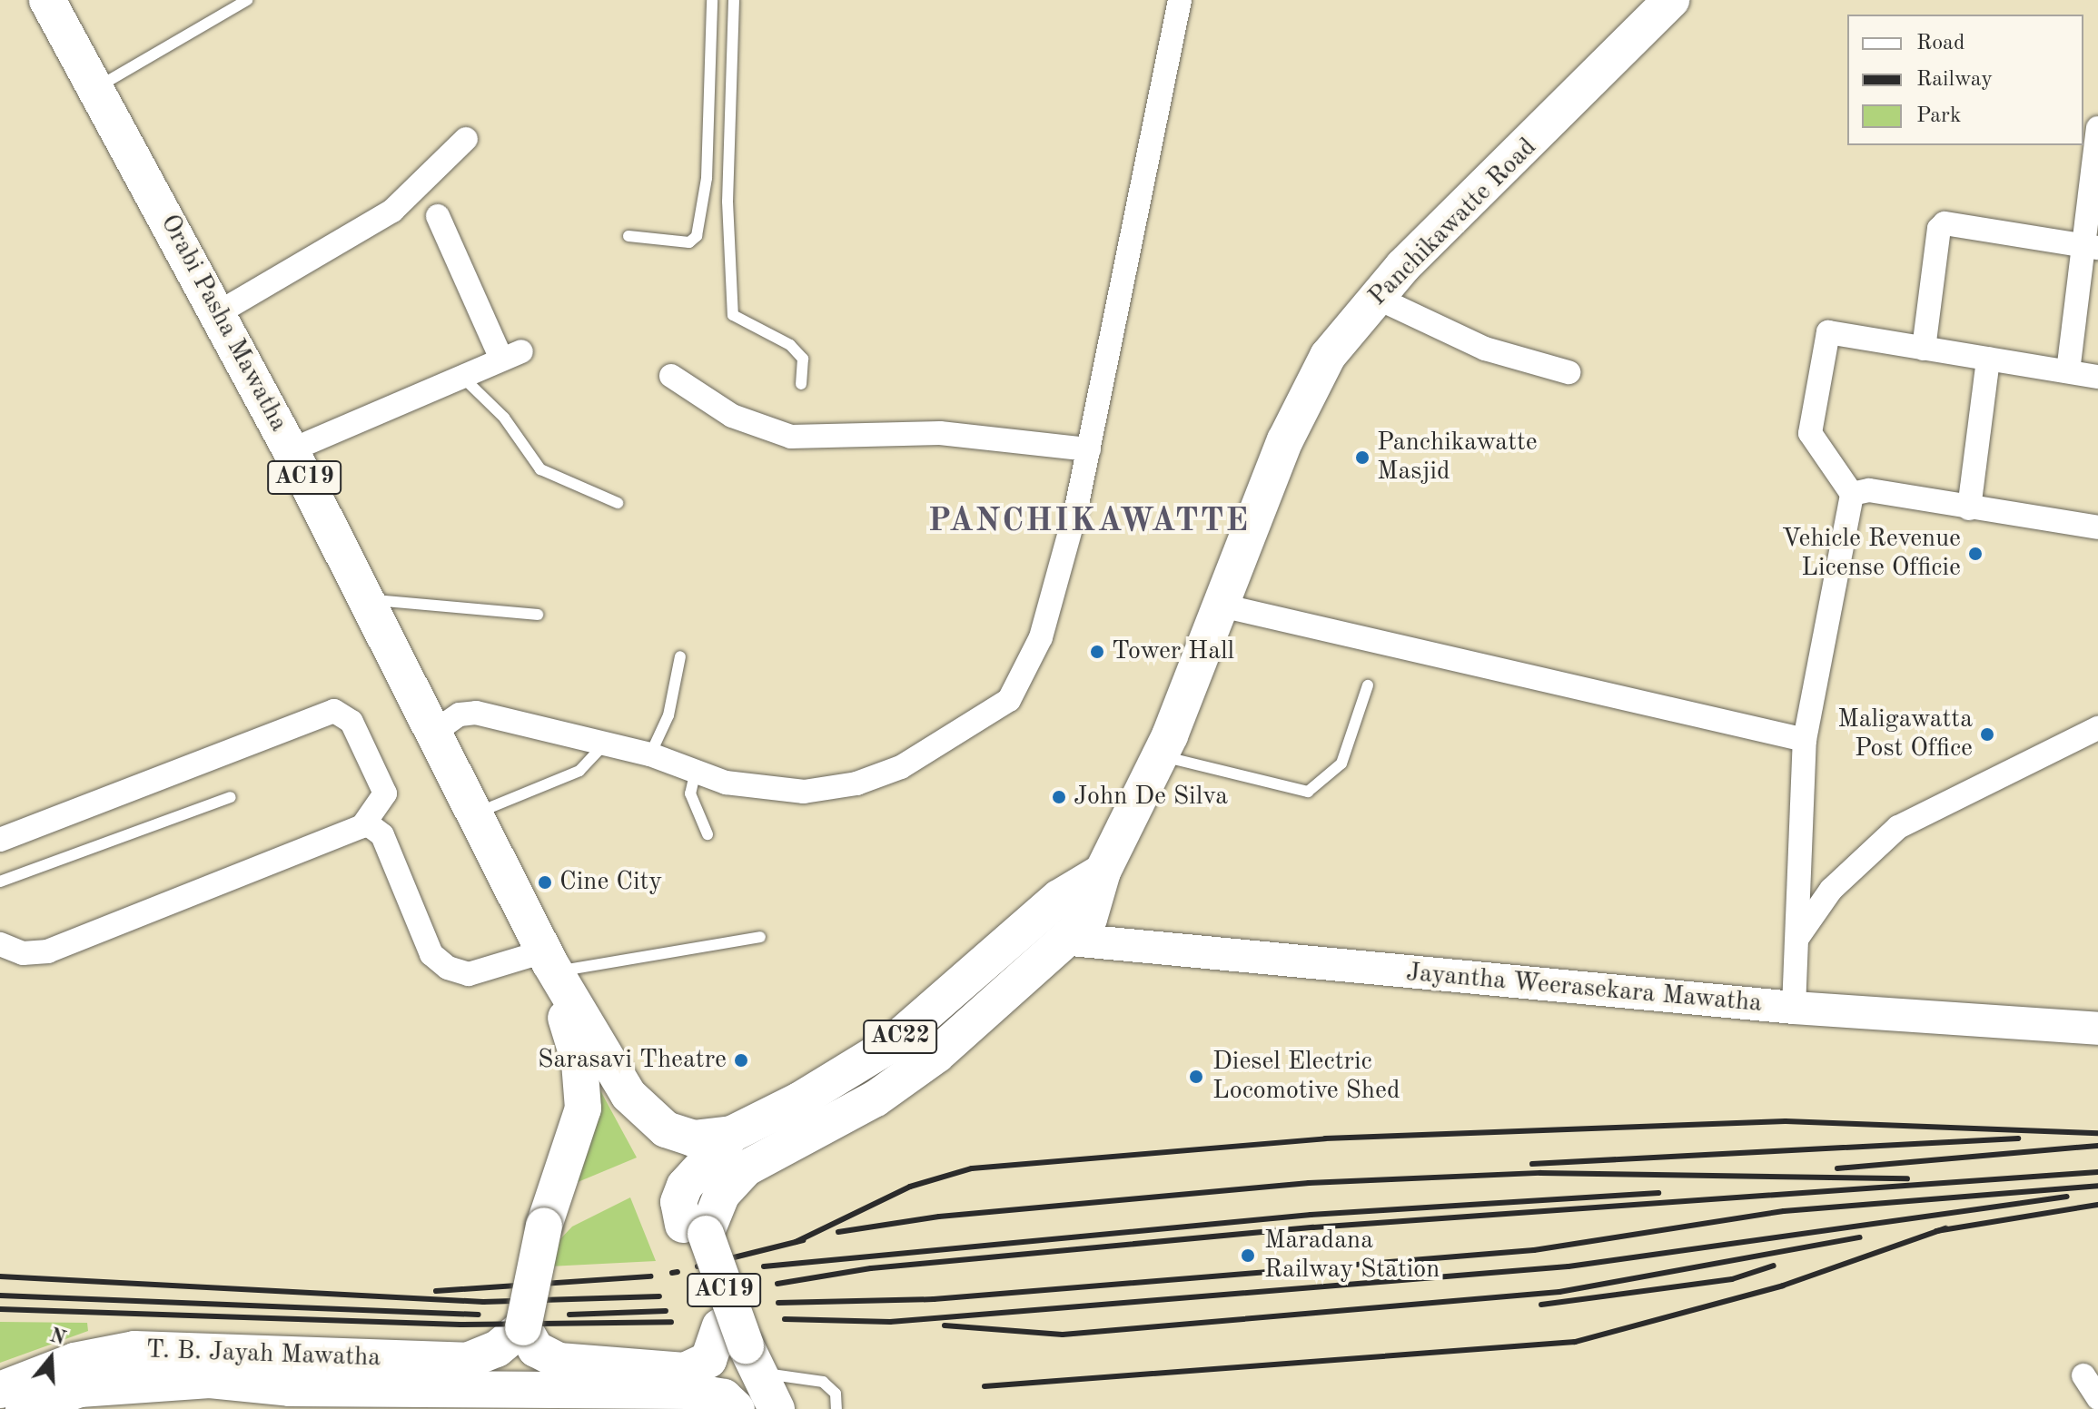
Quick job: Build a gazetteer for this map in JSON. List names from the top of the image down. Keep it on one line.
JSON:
{"streets":{"main road":["Panchikawatte Road","Orabi Pasha Mawatha","AC19","Jayantha Weerasekara Mawatha","AC22","T. B. Jayah Mawatha"]},"crossings":[["Panchikawatte Road","Jayantha Weerasekara Mawatha"],["Panchikawatte Road","AC22"],["Orabi Pasha Mawatha","AC22"],["AC19","AC22"],["Jayantha Weerasekara Mawatha","AC22"]],"districts":["PANCHIKAWATTE"],"places":["Panchikawatte Masjid","Vehicle Revenue License Officie","Tower Hall","Maligawatta Post Office","John De Silva","Cine City","Sarasavi Theatre","Diesel Electric Locomotive Shed","Maradana Railway Station"],"legend":["Road","Railway","Park"],"north":"top"}
